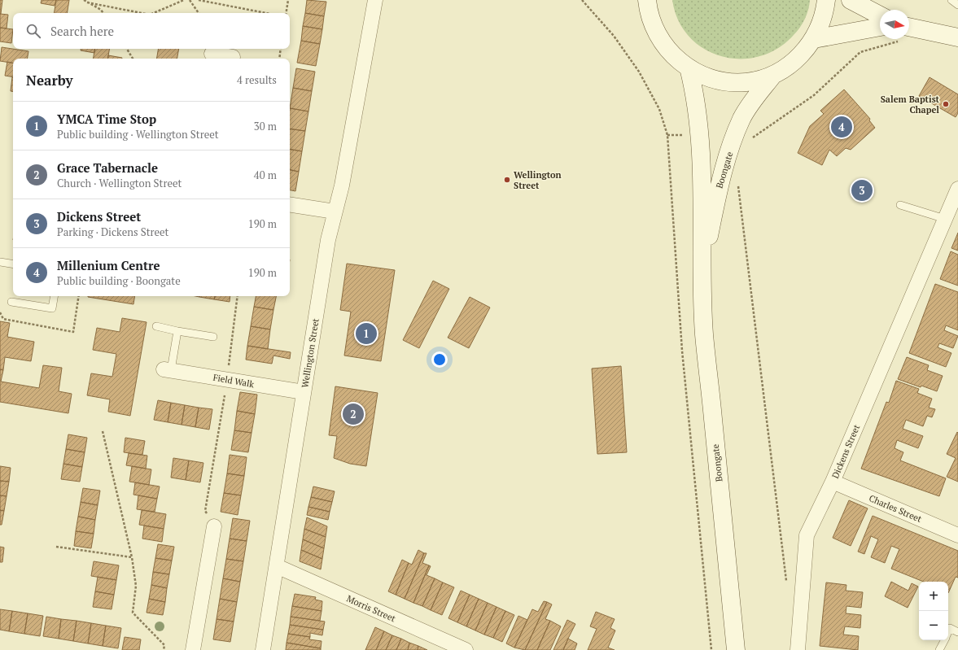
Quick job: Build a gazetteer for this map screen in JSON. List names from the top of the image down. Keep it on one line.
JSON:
{"streets":{"street":["Boongate","Wellington Street","Field Walk","Dickens Street","Charles Street","Morris Street"]},"crossings":[["Wellington Street","Field Walk"],["Wellington Street","Morris Street"],["Dickens Street","Charles Street"]],"places":["Salem Baptist Chapel","Wellington Street"],"north":"right","page":{"search":"Search here","heading":["Nearby","4 results"],"list":[{"mark":"1","name":"YMCA Time Stop","note":"Public building · Wellington Street","value":"30 m"},{"mark":"2","name":"Grace Tabernacle","note":"Church · Wellington Street","value":"40 m"},{"mark":"3","name":"Dickens Street","note":"Parking · Dickens Street","value":"190 m"},{"mark":"4","name":"Millenium Centre","note":"Public building · Boongate","value":"190 m"}],"pins":["4","3","1","2"],"map_buttons":["+","−"]}}
